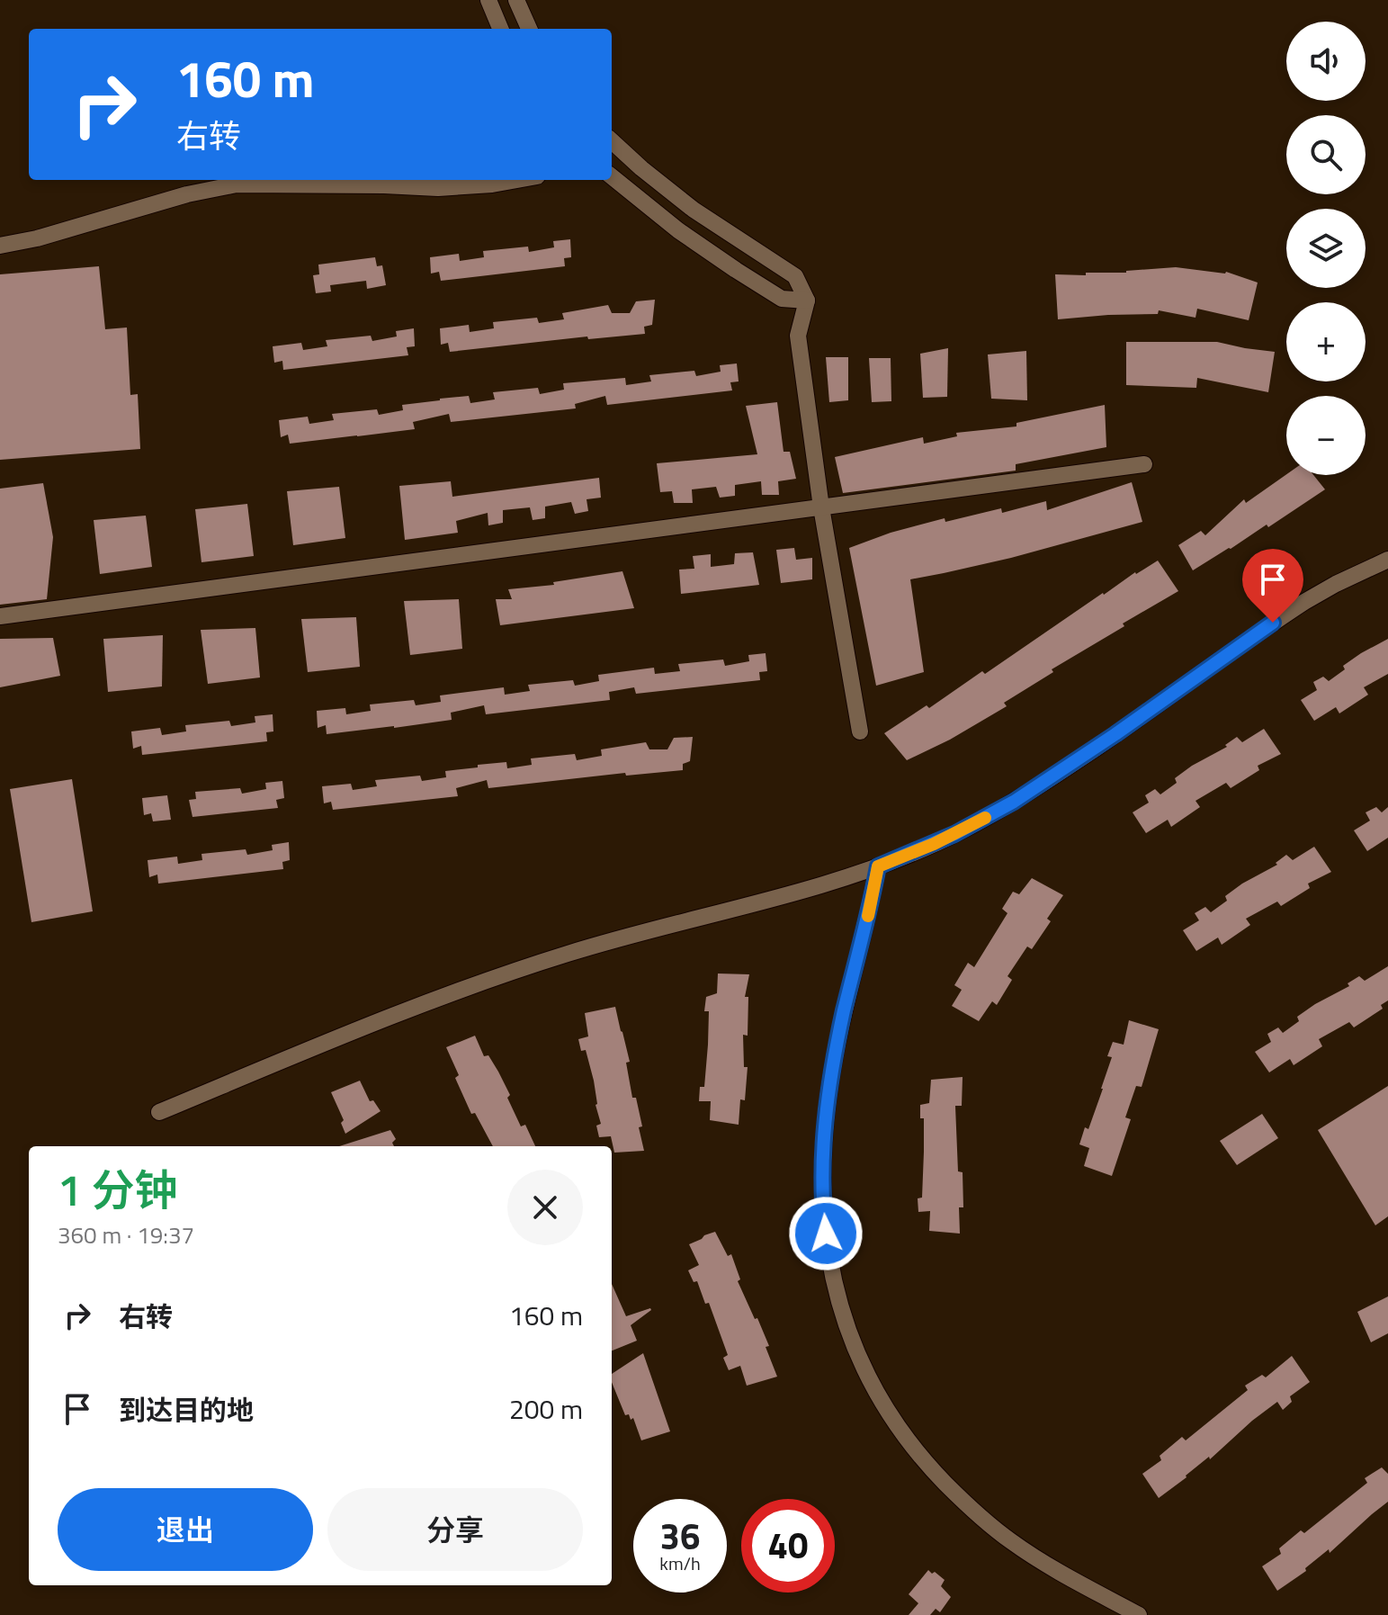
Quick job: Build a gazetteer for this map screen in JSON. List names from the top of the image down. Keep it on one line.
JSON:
{"page":{"map_buttons":["+","−"],"turn":["160 m","右转"],"heading":["1 分钟","360 m · 19:37"],"list":[{"name":"右转","value":"160 m"},{"name":"到达目的地","value":"200 m"}],"buttons":["退出","分享"],"speed":"36 km/h","limit":"40"}}
